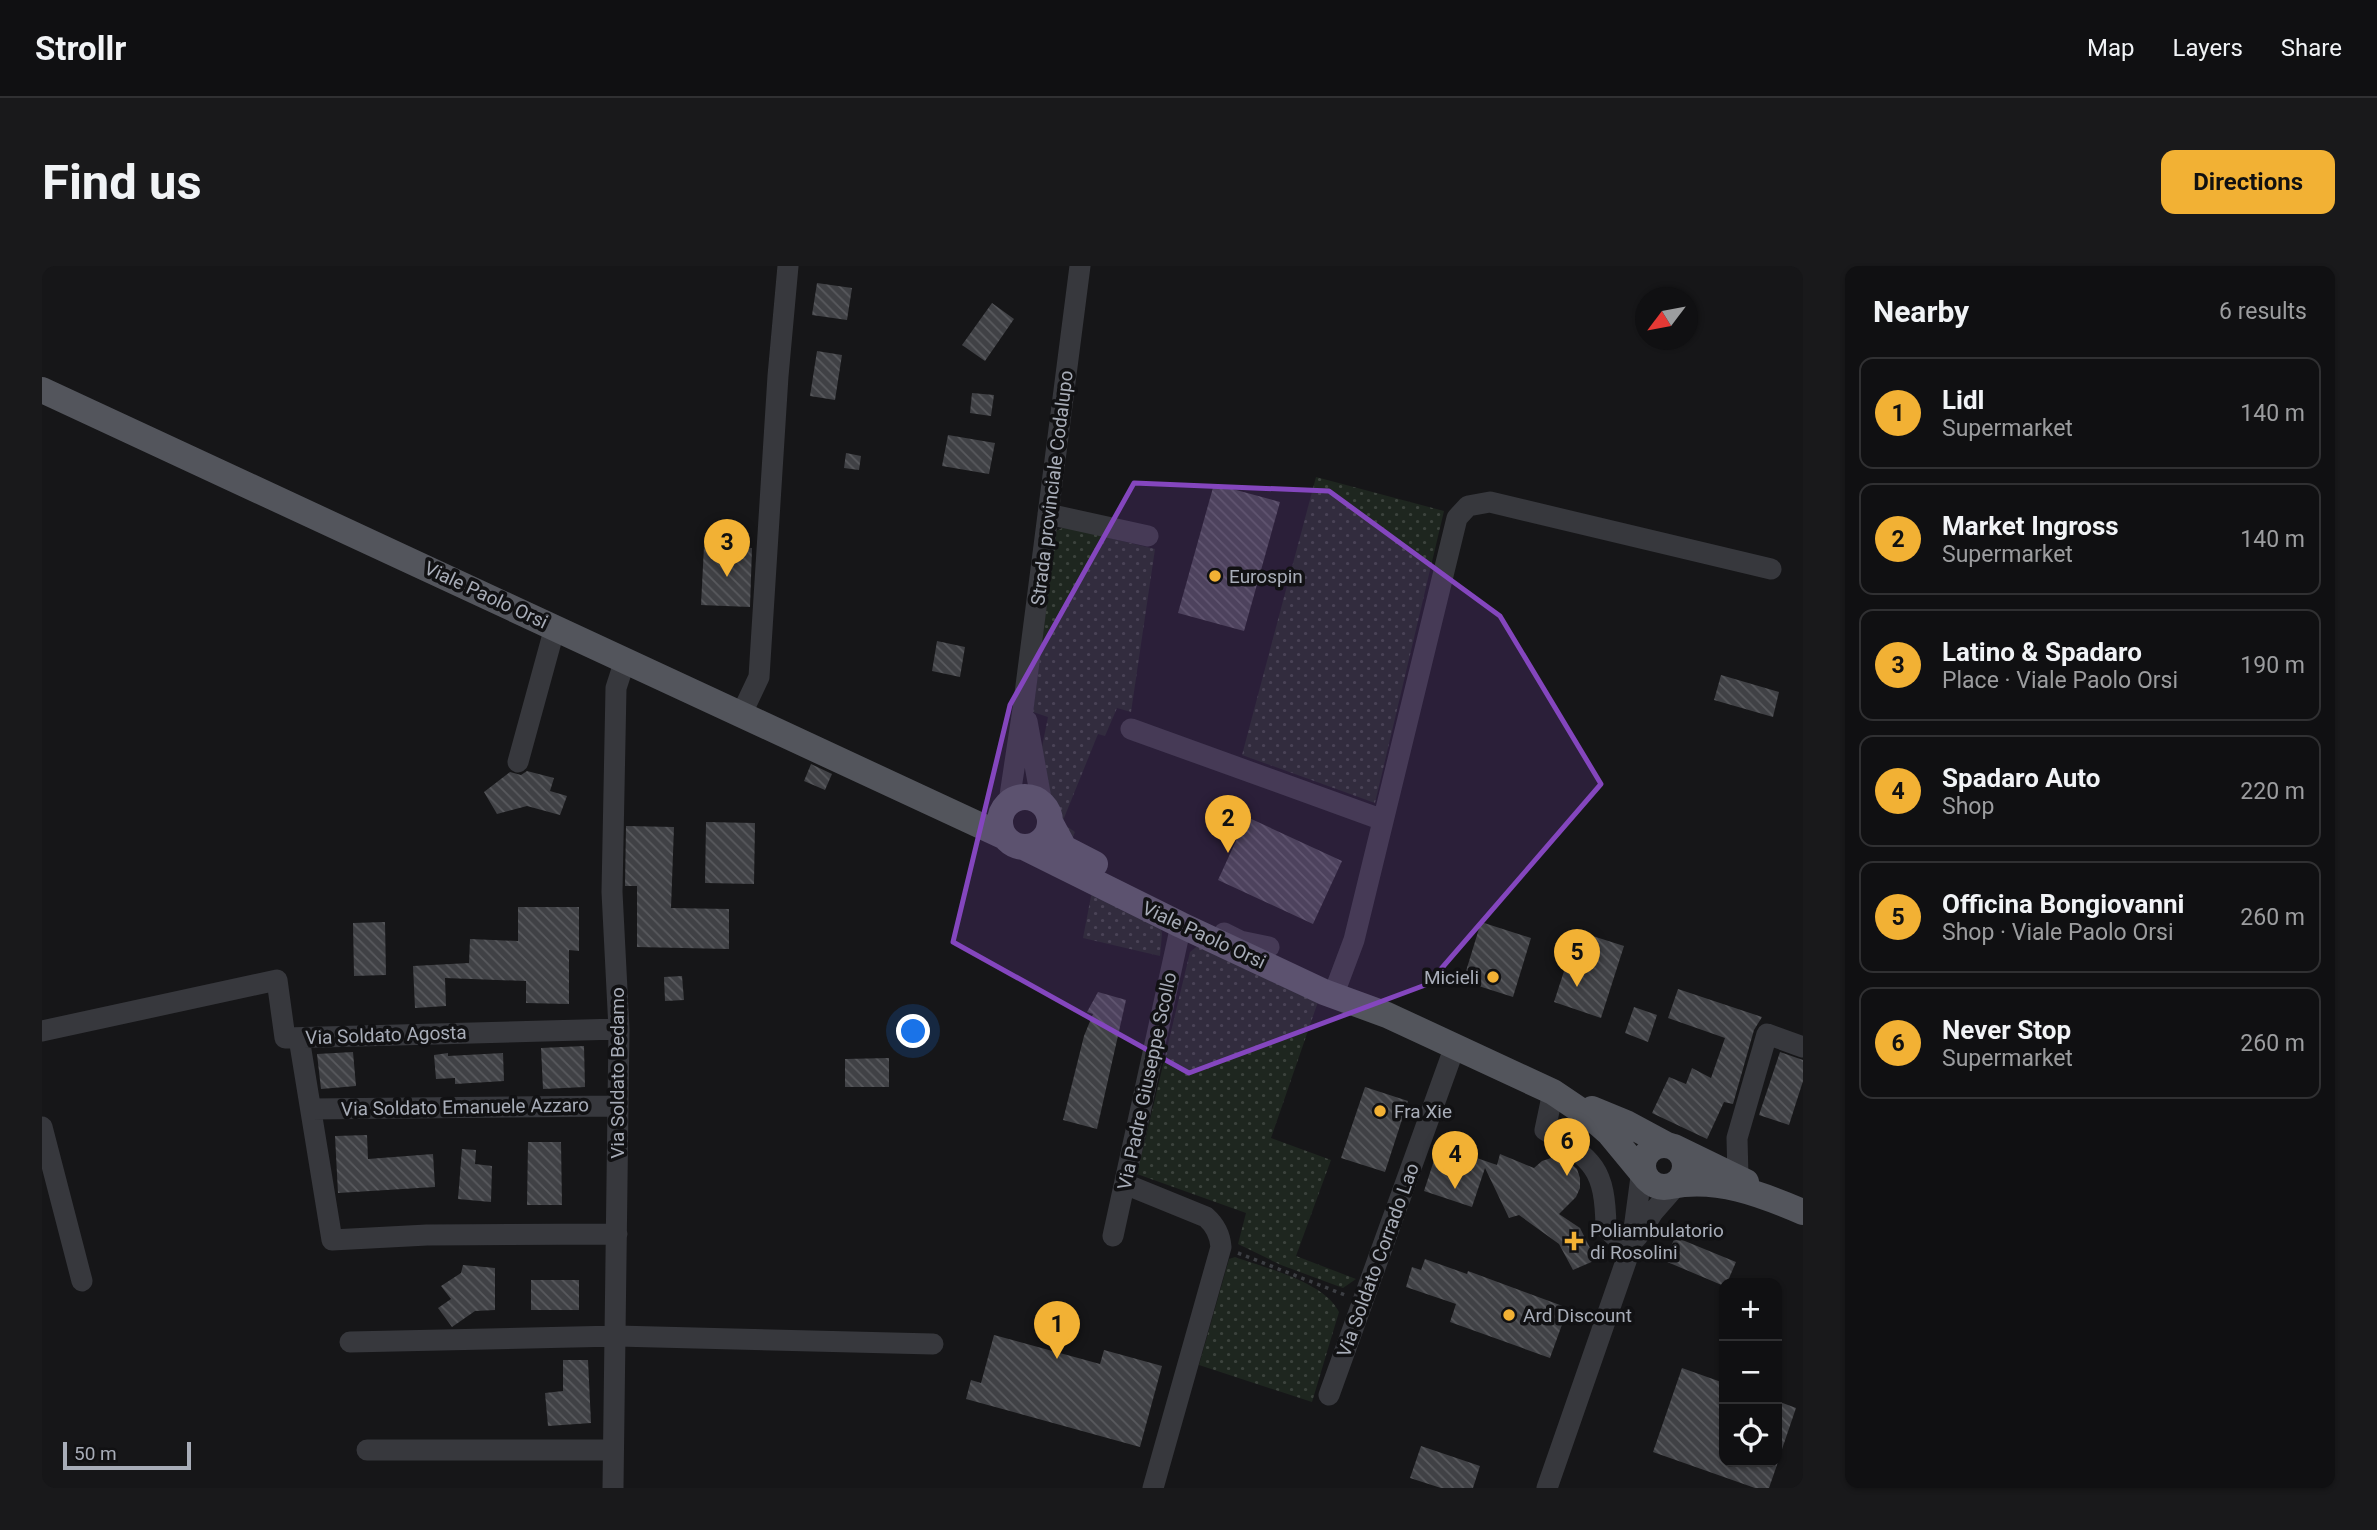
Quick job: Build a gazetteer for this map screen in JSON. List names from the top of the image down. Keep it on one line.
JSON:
{"streets":{"main road":["Viale Paolo Orsi"],"street":["Strada provinciale Codalupo","Via Soldato Agosta","Via Soldato Bedamo","Via Padre Giuseppe Scollo","Via Soldato Emanuele Azzaro","Via Soldato Corrado Lao"]},"crossings":[["Strada provinciale Codalupo","Viale Paolo Orsi"],["Viale Paolo Orsi","Via Soldato Bedamo"],["Viale Paolo Orsi","Via Padre Giuseppe Scollo"],["Viale Paolo Orsi","Via Soldato Corrado Lao"],["Via Soldato Agosta","Via Soldato Bedamo"],["Via Soldato Bedamo","Via Soldato Emanuele Azzaro"]],"places":{"other":["Eurospin","Micieli","Fra Xie","Ard Discount"],"health":["Poliambulatorio di Rosolini"]},"scale_bar":"50 m","north":"bottom left","page":{"header":"Strollr","nav":["Map","Layers","Share"],"buttons":"Directions","title":"Find us","heading":["Nearby","6 results"],"list":[{"mark":"1","name":"Lidl","note":"Supermarket","value":"140 m"},{"mark":"2","name":"Market Ingross","note":"Supermarket","value":"140 m"},{"mark":"3","name":"Latino & Spadaro","note":"Place · Viale Paolo Orsi","value":"190 m"},{"mark":"4","name":"Spadaro Auto","note":"Shop","value":"220 m"},{"mark":"5","name":"Officina Bongiovanni","note":"Shop · Viale Paolo Orsi","value":"260 m"},{"mark":"6","name":"Never Stop","note":"Supermarket","value":"260 m"}],"pins":["3","2","5","6","4","1"],"map_buttons":["+","−"],"scale":"50 m"}}
